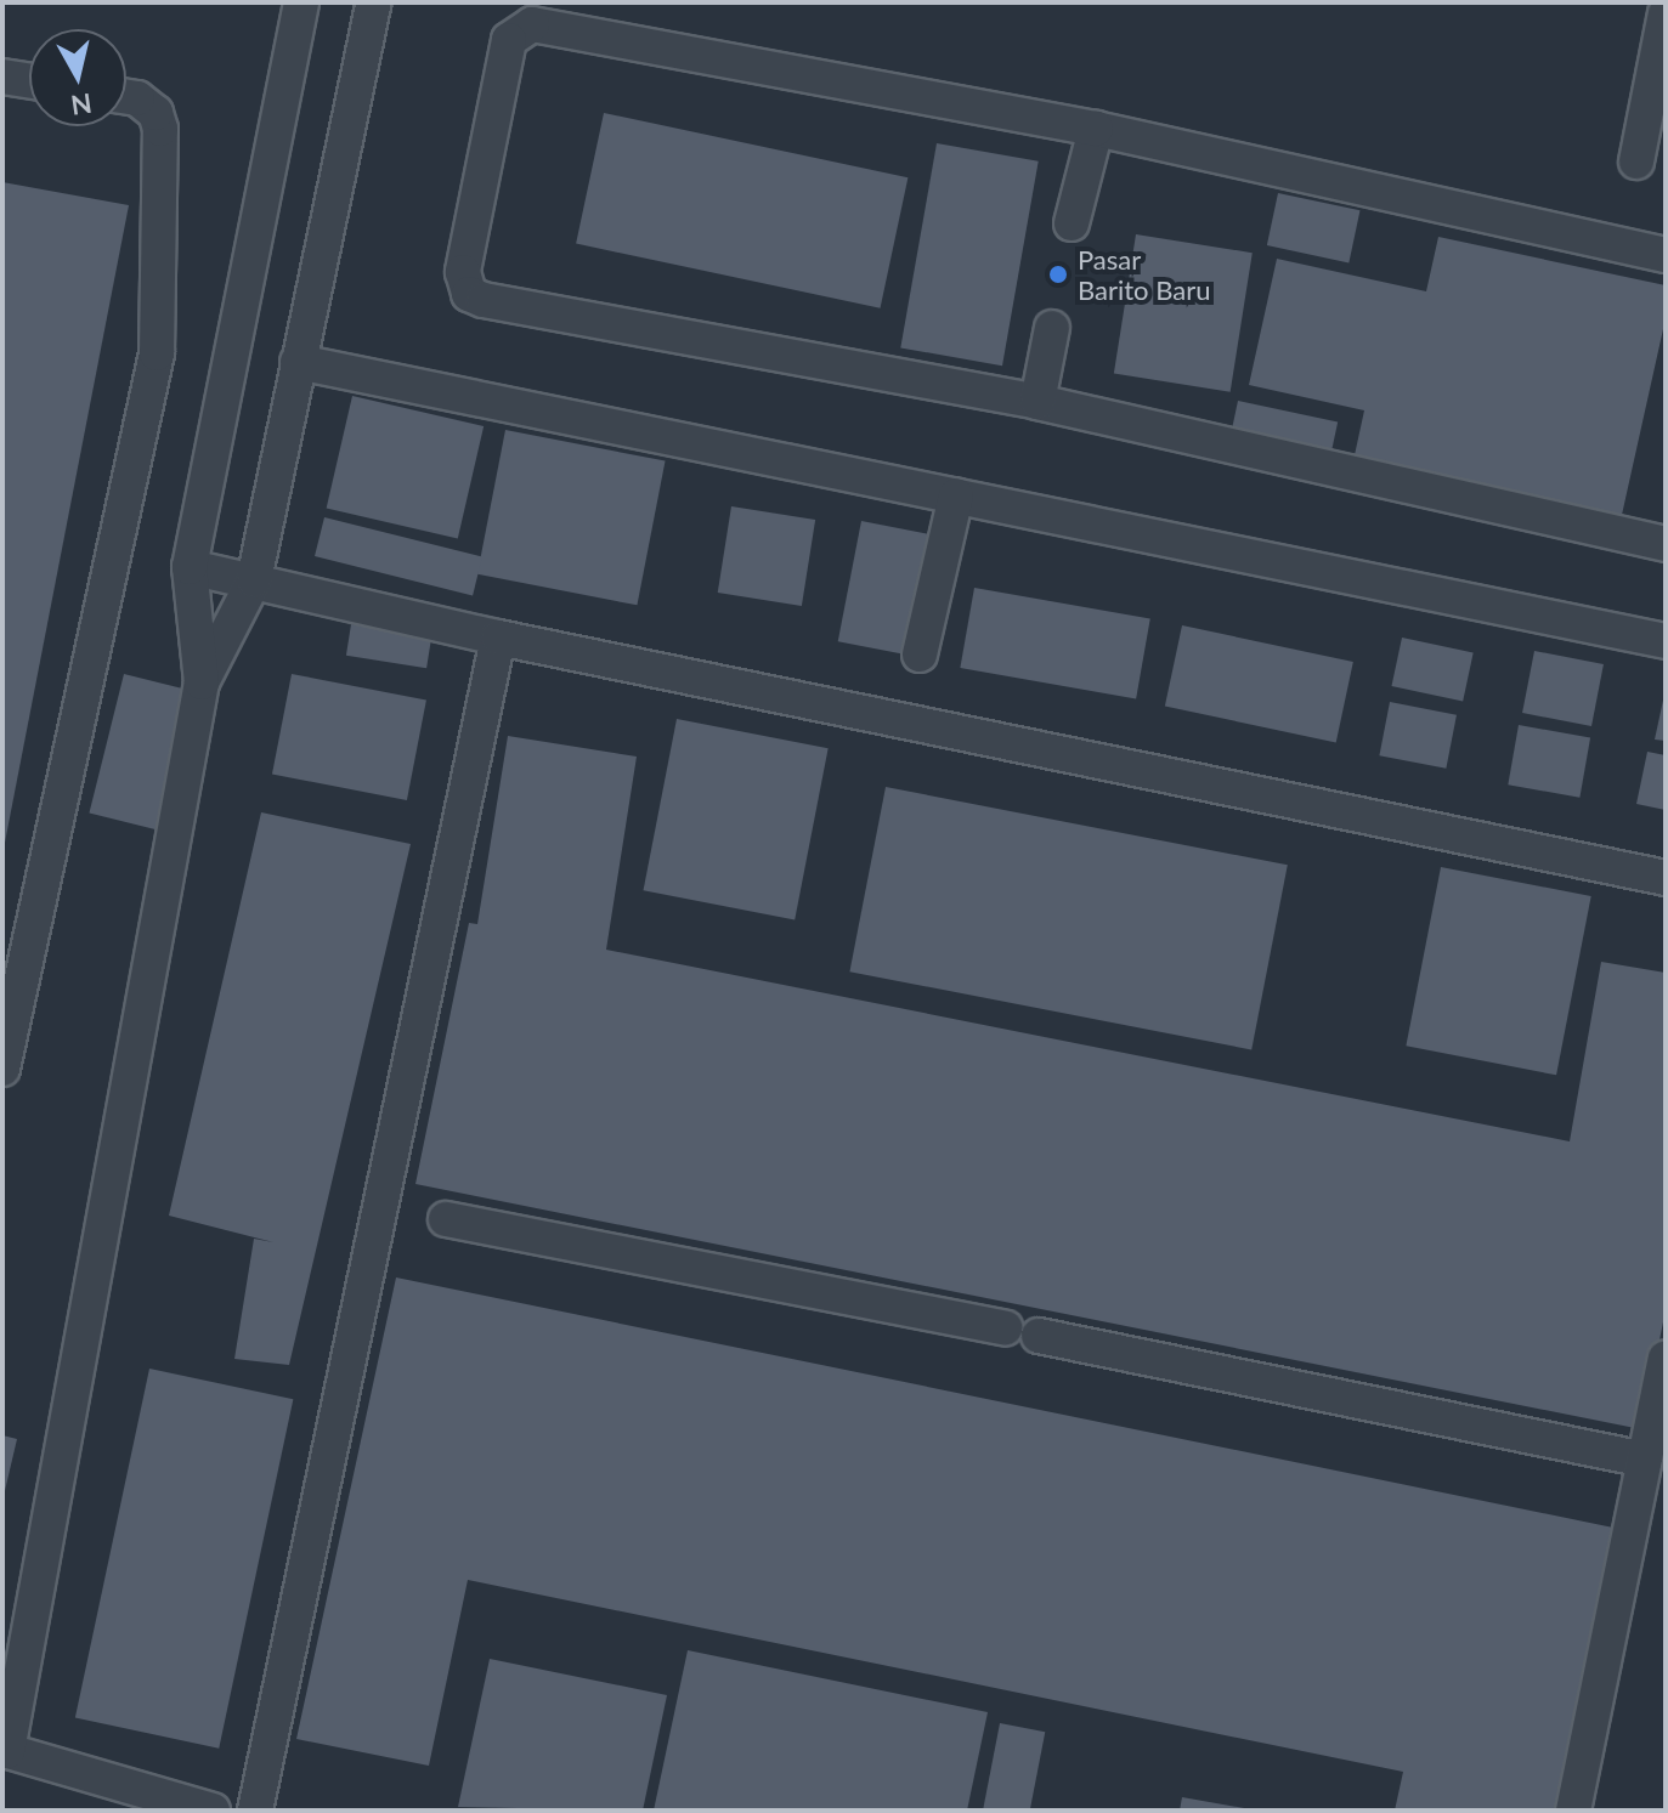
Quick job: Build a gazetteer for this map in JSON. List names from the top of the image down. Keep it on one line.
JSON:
{"places":["Pasar Barito Baru"],"north":"bottom"}
